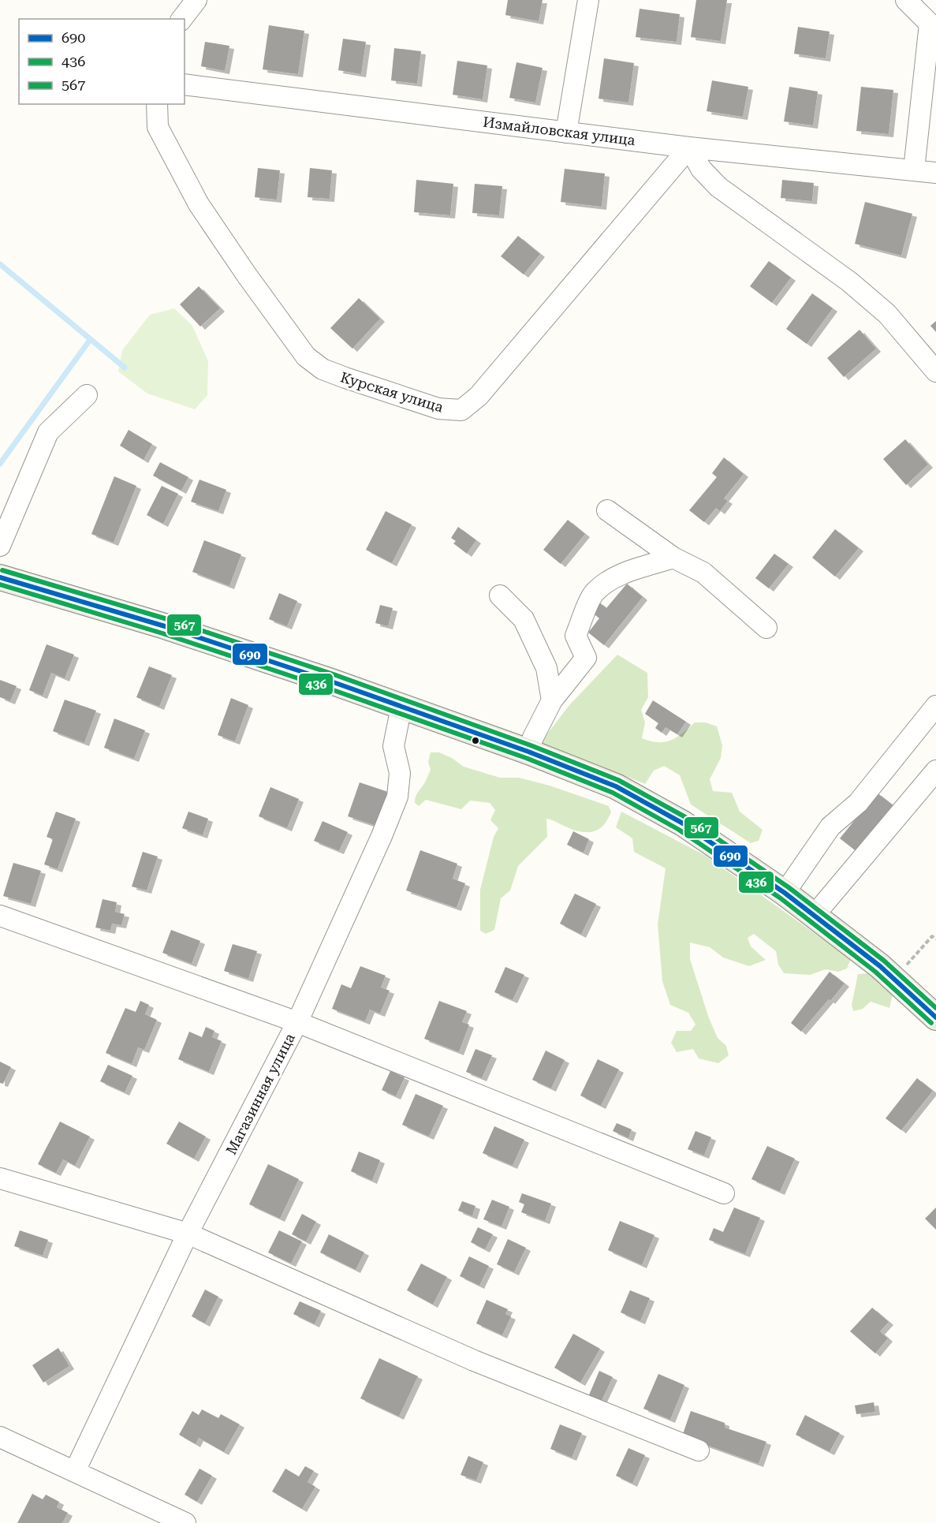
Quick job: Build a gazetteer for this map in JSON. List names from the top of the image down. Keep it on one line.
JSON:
{"streets":{"street":["Измайловская улица","Курская улица","Магазинная улица"]},"crossings":[["Измайловская улица","Курская улица"]],"lines":["transit line 567","transit line 690","transit line 436"],"legend":["690","436","567"]}
